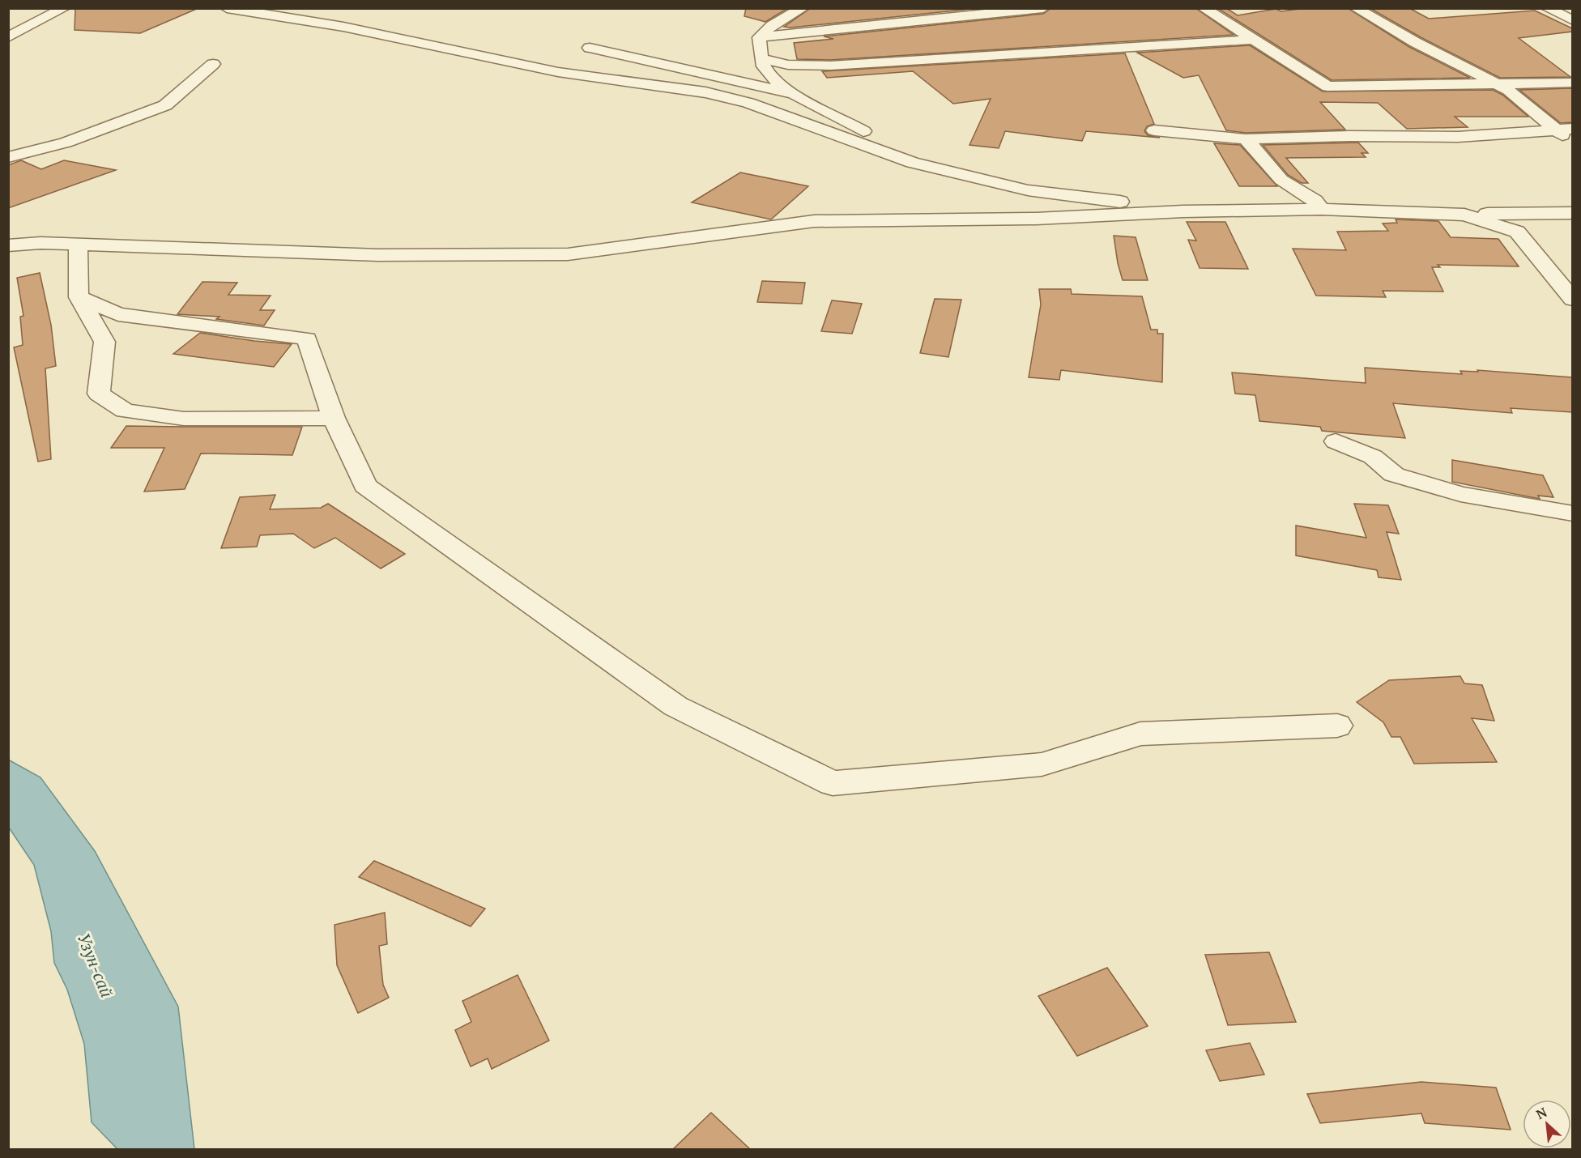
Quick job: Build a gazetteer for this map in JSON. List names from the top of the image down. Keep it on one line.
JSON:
{"water":["Узун-сай"],"north":"top left"}
